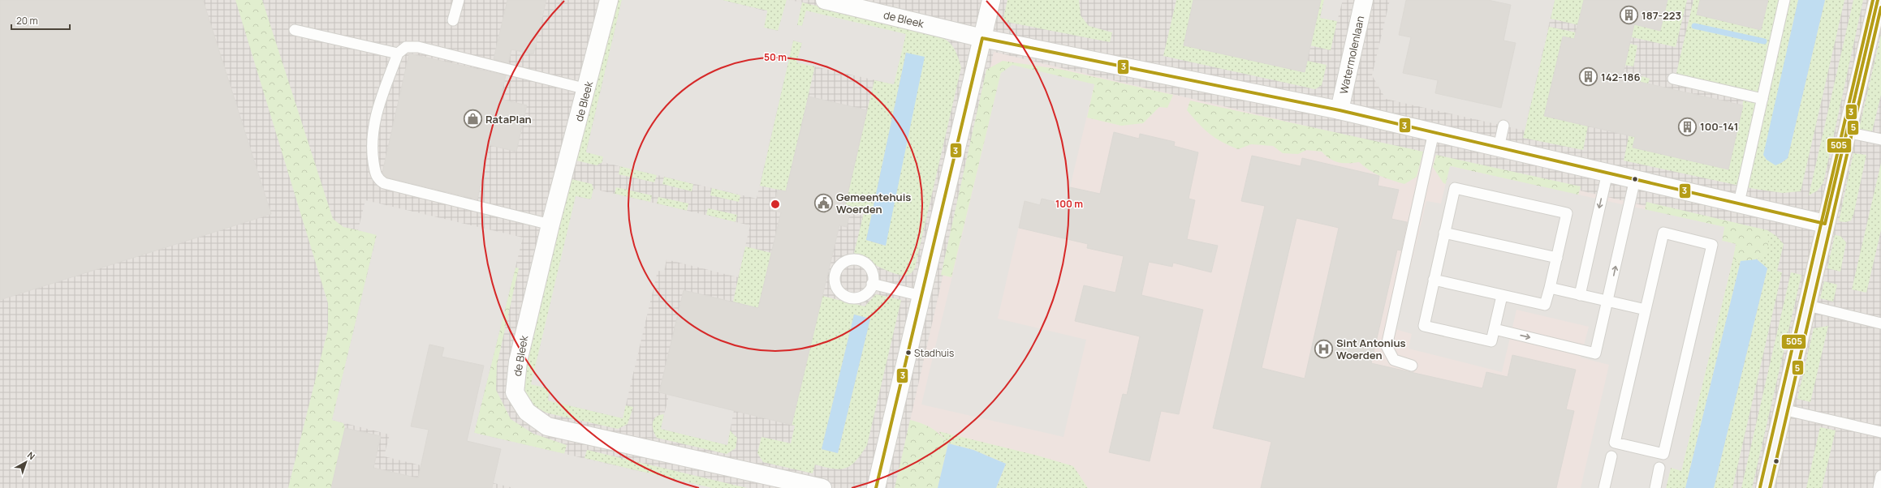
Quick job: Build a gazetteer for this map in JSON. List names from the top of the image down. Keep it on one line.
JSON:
{"streets":{"street":["de Bleek","Watermolenlaan"]},"crossings":[["de Bleek","Watermolenlaan"]],"places":{"building":["187-223","142-186","100-141"],"shop":["RataPlan"],"public building":["Gemeentehuis Woerden"],"hospital":["Sint Antonius Woerden"],"other":["Stadhuis"]},"lines":["transit line 3","transit line 505","transit line 5"],"scale_bar":"20 m","north":"top right","rings":["50 m","100 m"]}
